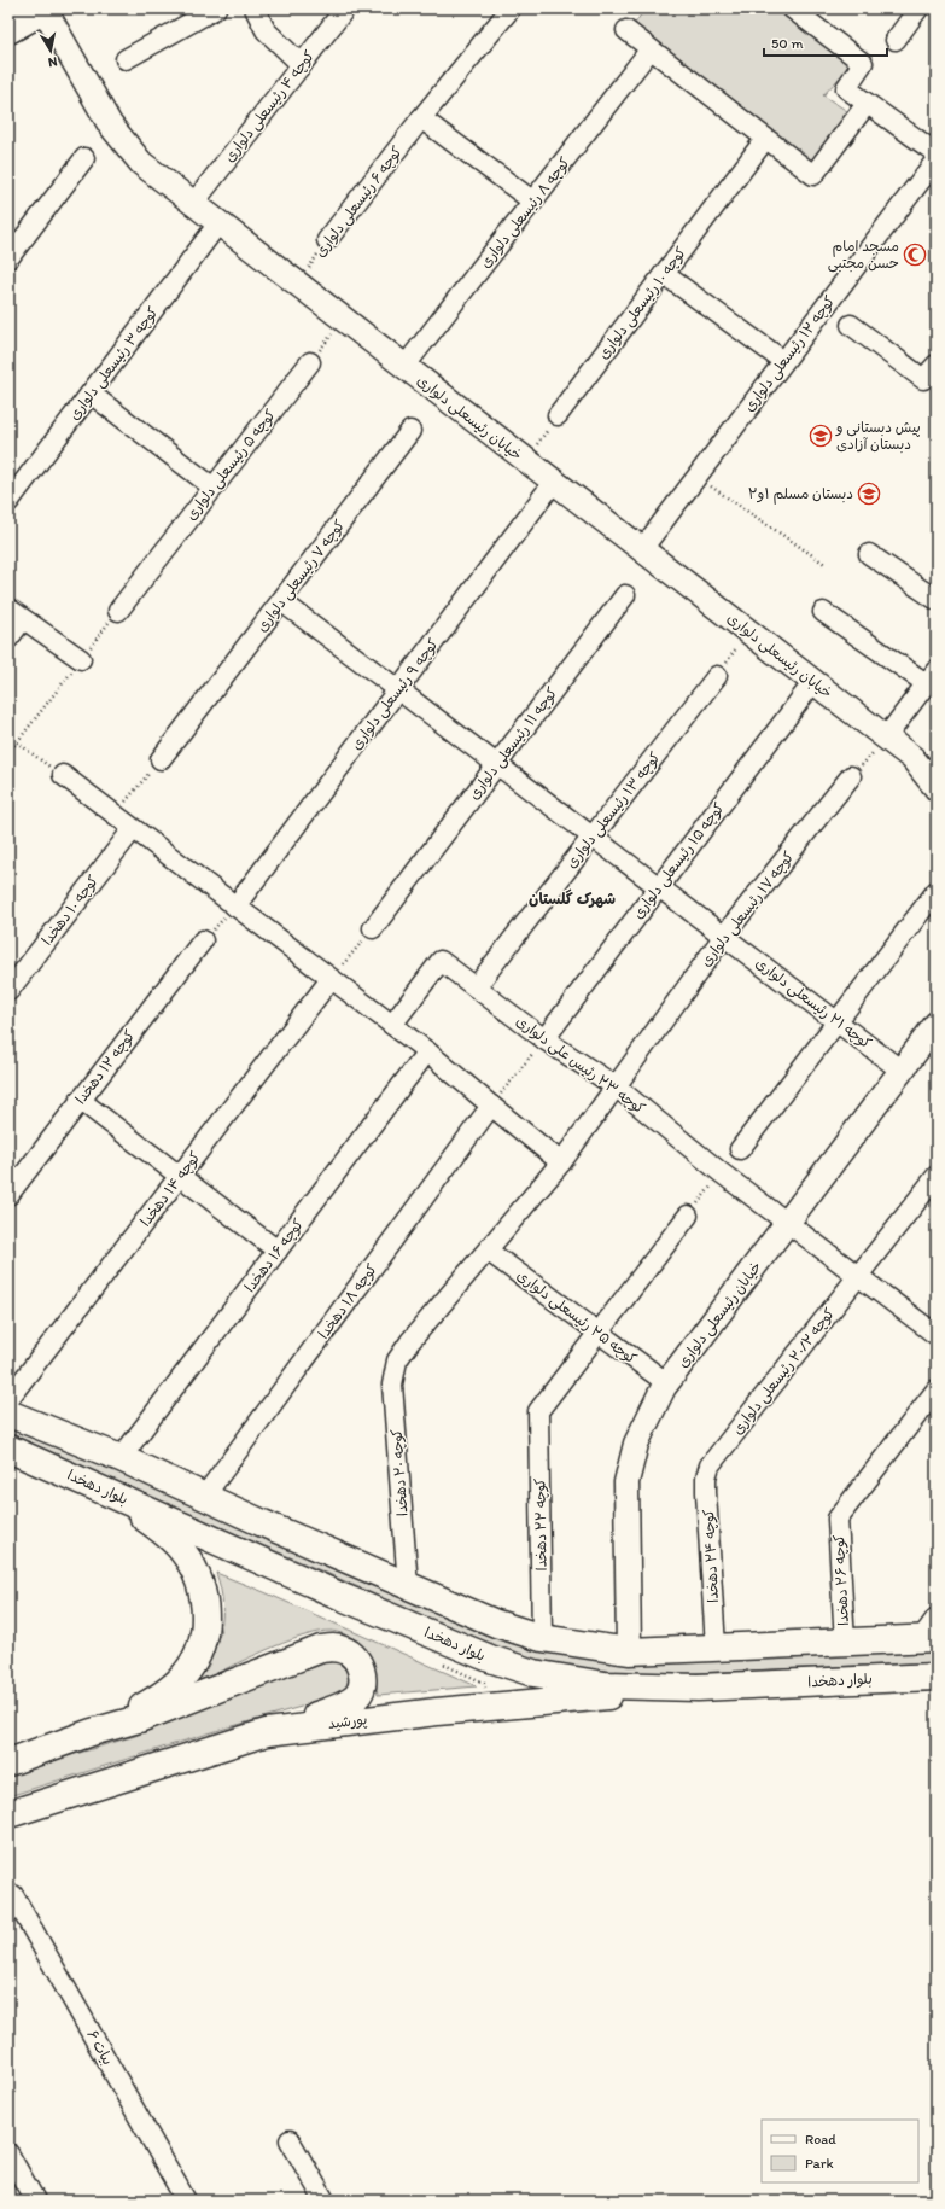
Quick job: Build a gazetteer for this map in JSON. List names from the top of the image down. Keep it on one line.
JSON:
{"streets":{"main road":["بلوار دهخدا","پورشید"],"street":["کوچه ۴ رئیسعلی دلواری","کوچه ۶ رئیسعلی دلواری","کوچه ۸ رئیسعلی دلواری","کوچه ۱۰ رئیسعلی دلواری","کوچه ۱۲ رئیسعلی دلواری","کوچه ۳ رئیسعلی دلواری","خیابان رئیسعلی دلواری","کوچه ۵ رئیسعلی دلواری","کوچه ۷ رئیسعلی دلواری","کوچه ۹ رئیسعلی دلواری","کوچه ۱۱ رئیسعلی دلواری","کوچه ۱۳ رئیسعلی دلواری","کوچه ۱۵ رئیسعلی دلواری","کوچه ۱۷ رئیسعلی دلواری","کوچه ۱۰ دهخدا","کوچه ۲۱ رئیسعلی دلواری","کوچه ۲۳ رئیس علی دلواری","کوچه ۱۲ دهخدا","کوچه ۱۴ دهخدا","کوچه ۱۶ دهخدا","کوچه ۱۸ دهخدا","کوچه ۲۵ رئیسعلی دلواری","کوچه ۲۰/۲ رئیسعلی دلواری","کوچه ۲۰ دهخدا","کوچه ۲۲ دهخدا","کوچه ۲۴ دهخدا","کوچه ۲۶ دهخدا","بیات ۶"]},"crossings":[["کوچه ۴ رئیسعلی دلواری","خیابان رئیسعلی دلواری"],["کوچه ۶ رئیسعلی دلواری","خیابان رئیسعلی دلواری"],["کوچه ۸ رئیسعلی دلواری","خیابان رئیسعلی دلواری"],["کوچه ۱۲ رئیسعلی دلواری","خیابان رئیسعلی دلواری"],["کوچه ۳ رئیسعلی دلواری","خیابان رئیسعلی دلواری"],["خیابان رئیسعلی دلواری","کوچه ۹ رئیسعلی دلواری"],["خیابان رئیسعلی دلواری","کوچه ۱۵ رئیسعلی دلواری"],["خیابان رئیسعلی دلواری","کوچه ۲۱ رئیسعلی دلواری"],["خیابان رئیسعلی دلواری","کوچه ۲۳ رئیس علی دلواری"],["خیابان رئیسعلی دلواری","کوچه ۲۵ رئیسعلی دلواری"],["کوچه ۷ رئیسعلی دلواری","کوچه ۲۱ رئیسعلی دلواری"],["کوچه ۹ رئیسعلی دلواری","کوچه ۲۱ رئیسعلی دلواری"],["کوچه ۱۱ رئیسعلی دلواری","کوچه ۲۱ رئیسعلی دلواری"],["کوچه ۱۳ رئیسعلی دلواری","کوچه ۲۱ رئیسعلی دلواری"],["کوچه ۱۳ رئیسعلی دلواری","کوچه ۲۳ رئیس علی دلواری"],["کوچه ۱۵ رئیسعلی دلواری","کوچه ۲۱ رئیسعلی دلواری"],["کوچه ۱۵ رئیسعلی دلواری","کوچه ۲۳ رئیس علی دلواری"],["کوچه ۱۷ رئیسعلی دلواری","کوچه ۲۱ رئیسعلی دلواری"],["کوچه ۱۷ رئیسعلی دلواری","کوچه ۲۳ رئیس علی دلواری"],["کوچه ۱۷ رئیسعلی دلواری","کوچه ۲۵ رئیسعلی دلواری"],["کوچه ۱۷ رئیسعلی دلواری","کوچه ۲۰ دهخدا"],["کوچه ۲۳ رئیس علی دلواری","کوچه ۲۰/۲ رئیسعلی دلواری"],["کوچه ۲۵ رئیسعلی دلواری","کوچه ۲۲ دهخدا"],["کوچه ۲۰/۲ رئیسعلی دلواری","کوچه ۲۴ دهخدا"],["بلوار دهخدا","پورشید"]],"districts":["شهرک گلستان"],"places":{"mosque":["مسجد امام حسن مجتبی"],"school or university":["پیش دبستانی و دبستان آزادی","دبستان مسلم ۱و۲"]},"legend":["Road","Park"],"scale_bar":"50 m","north":"bottom"}
